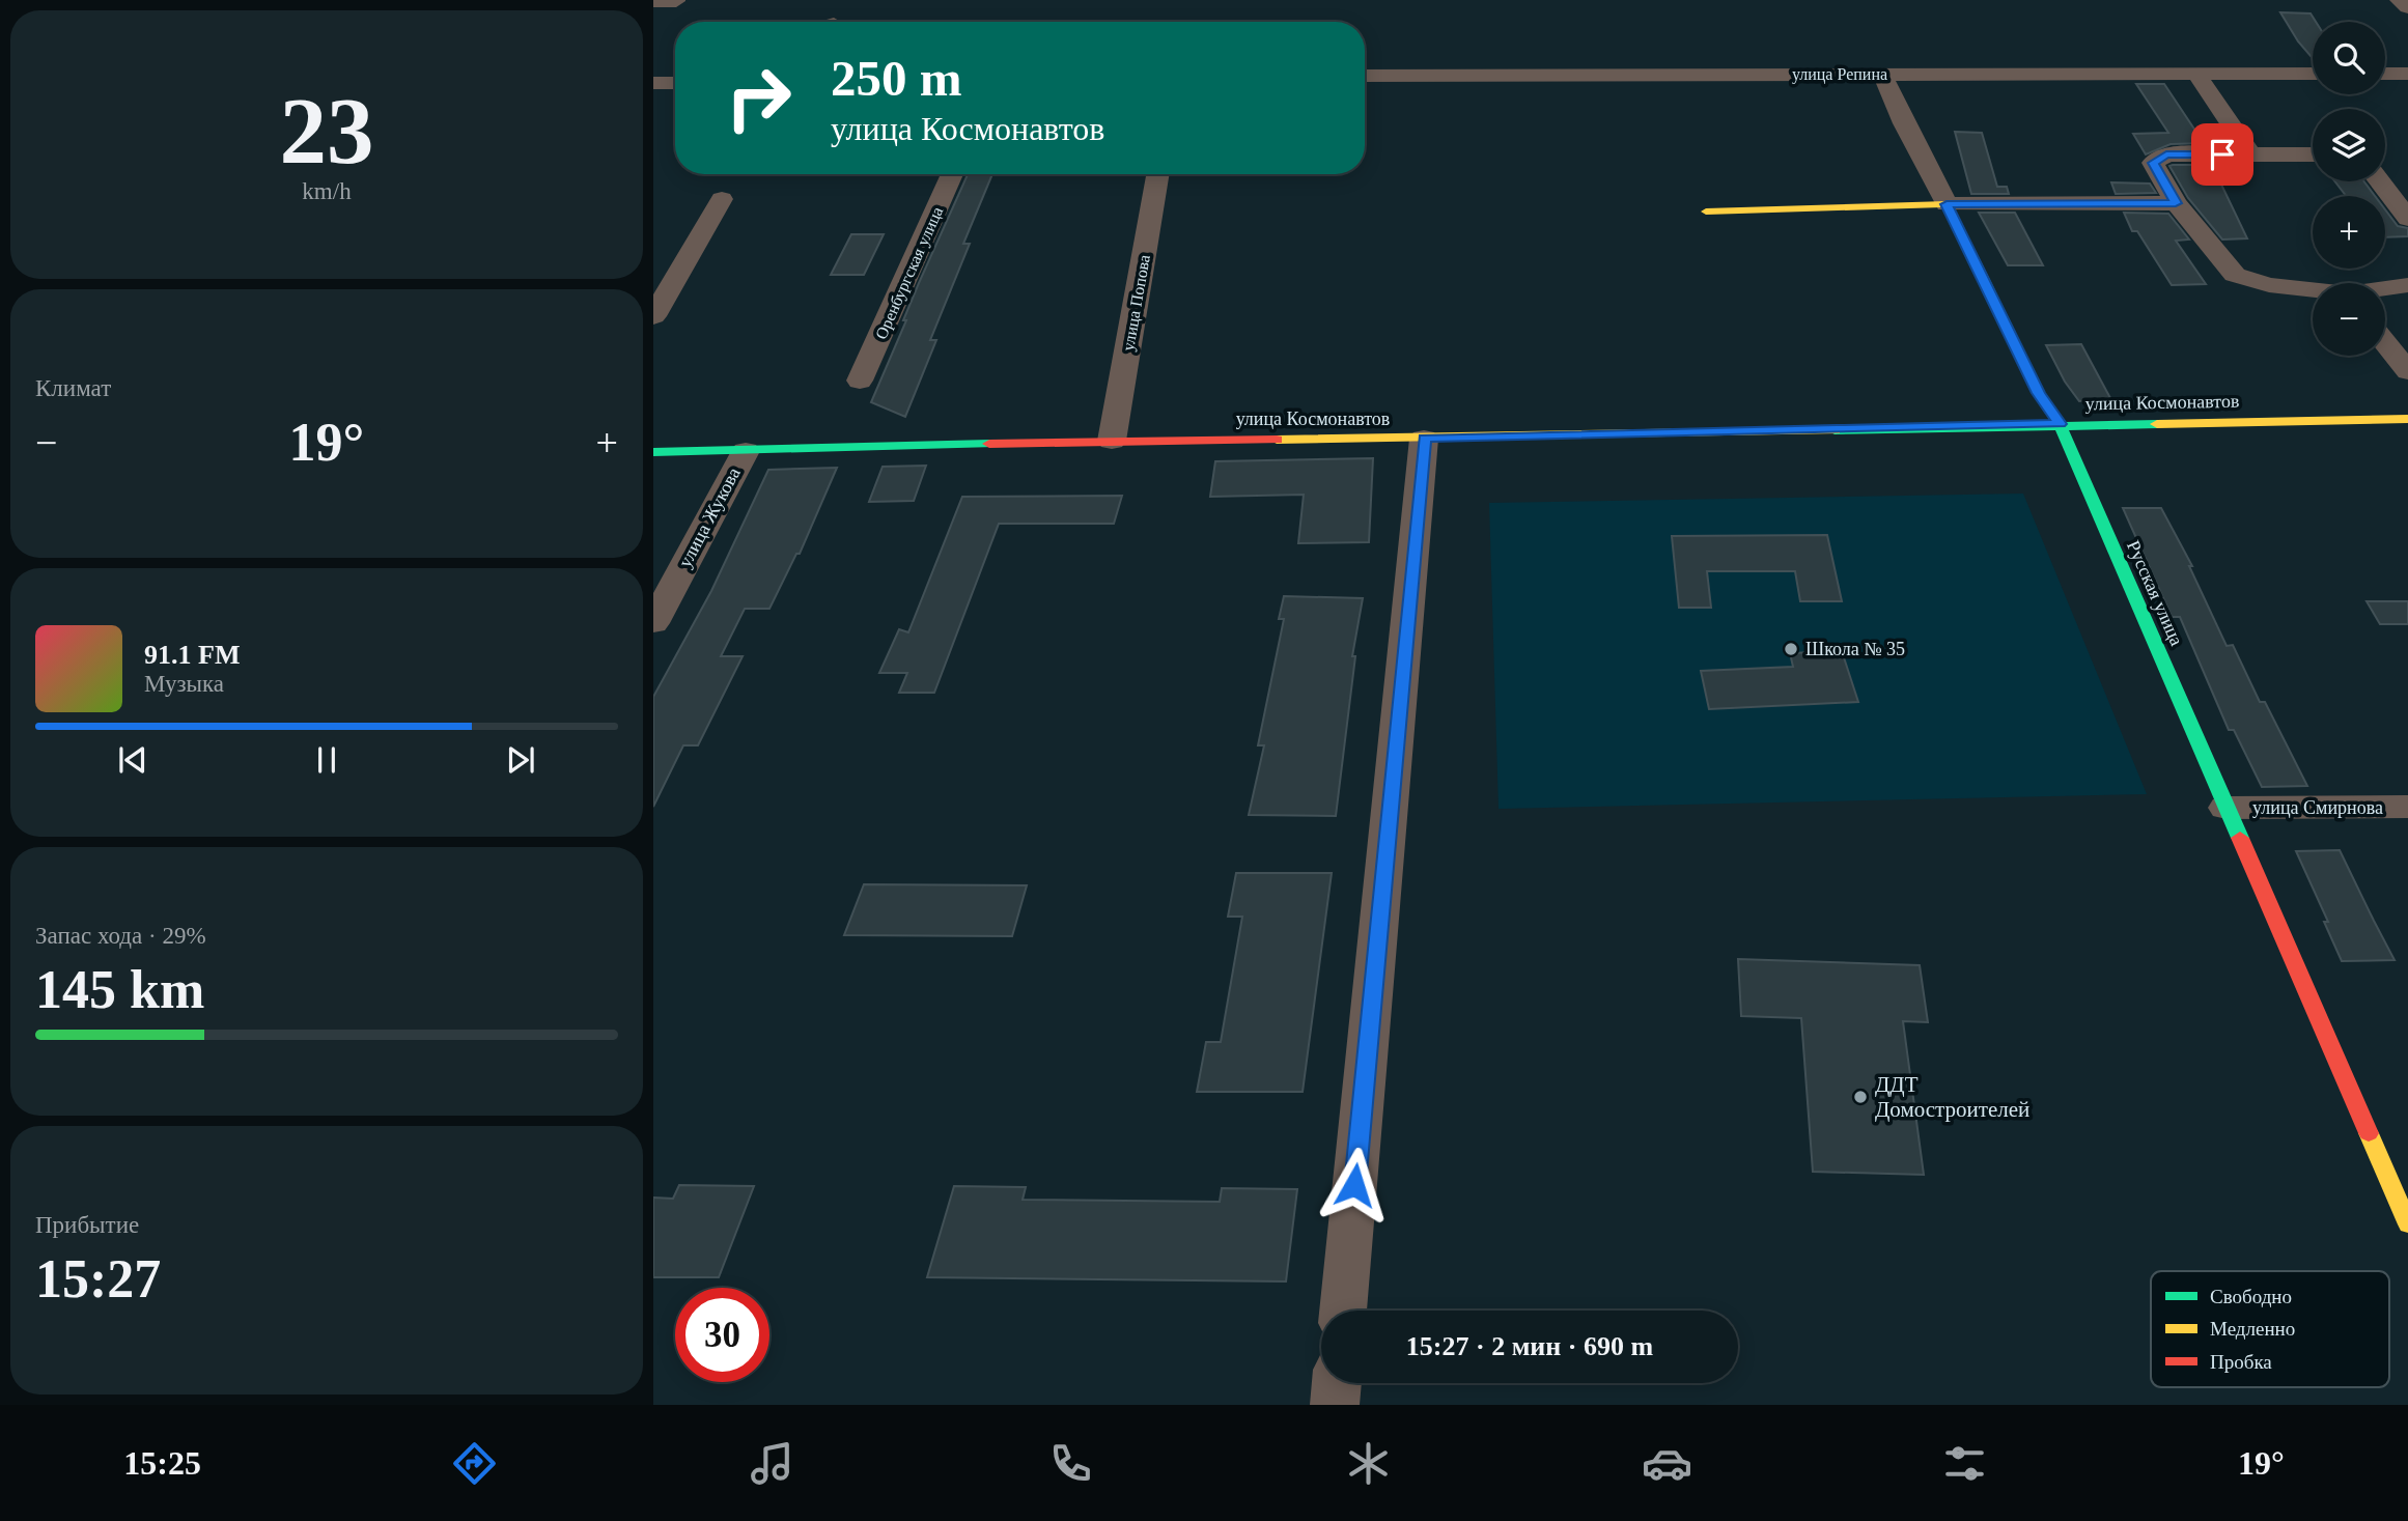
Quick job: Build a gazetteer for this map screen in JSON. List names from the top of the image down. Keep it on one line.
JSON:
{"streets":{"street":["улица Репина","Оренбургская улица","улица Попова","улица Космонавтов","улица Жукова","Русская улица","улица Смирнова"]},"crossings":[["улица Попова","улица Космонавтов"],["улица Космонавтов","улица Жукова"],["улица Космонавтов","Русская улица"],["Русская улица","улица Смирнова"]],"places":["Школа № 35","ДДТ Домостроителей"],"legend":["Свободно","Медленно","Пробка"],"page":{"tile":[["23","km/h"],"Климат",["Запас хода · 29%","145 km"],["Прибытие","15:27"]],"map_buttons":["+","−"],"turn":["250 m","улица Космонавтов"],"heat":["−","19°","+"],"song":["91.1 FM","Музыка"],"limit":"30","trip":"15:27 · 2 мин · 690 m","tabs":["15:25","19°"]}}
